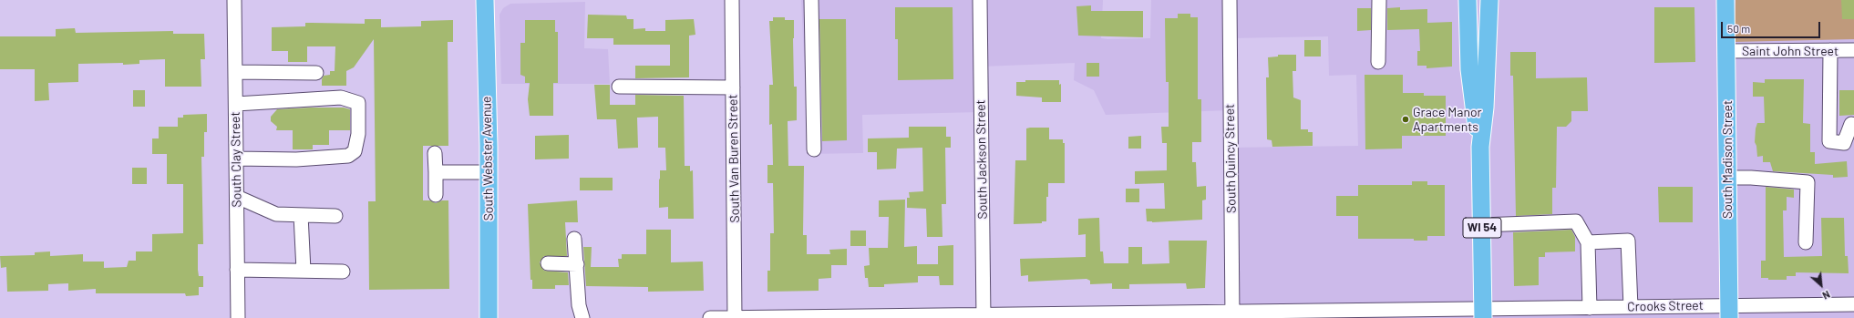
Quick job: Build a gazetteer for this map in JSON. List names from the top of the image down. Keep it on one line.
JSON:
{"streets":{"main road":["South Webster Avenue","South Madison Street","WI 54"],"street":["Saint John Street","South Van Buren Street","South Quincy Street","South Clay Street","South Jackson Street","Crooks Street"]},"crossings":[["Saint John Street","South Madison Street"],["South Van Buren Street","Crooks Street"],["South Quincy Street","Crooks Street"],["South Jackson Street","Crooks Street"],["South Madison Street","Crooks Street"],["WI 54","Crooks Street"]],"places":["Grace Manor Apartments"],"scale_bar":"50 m","north":"bottom right"}
